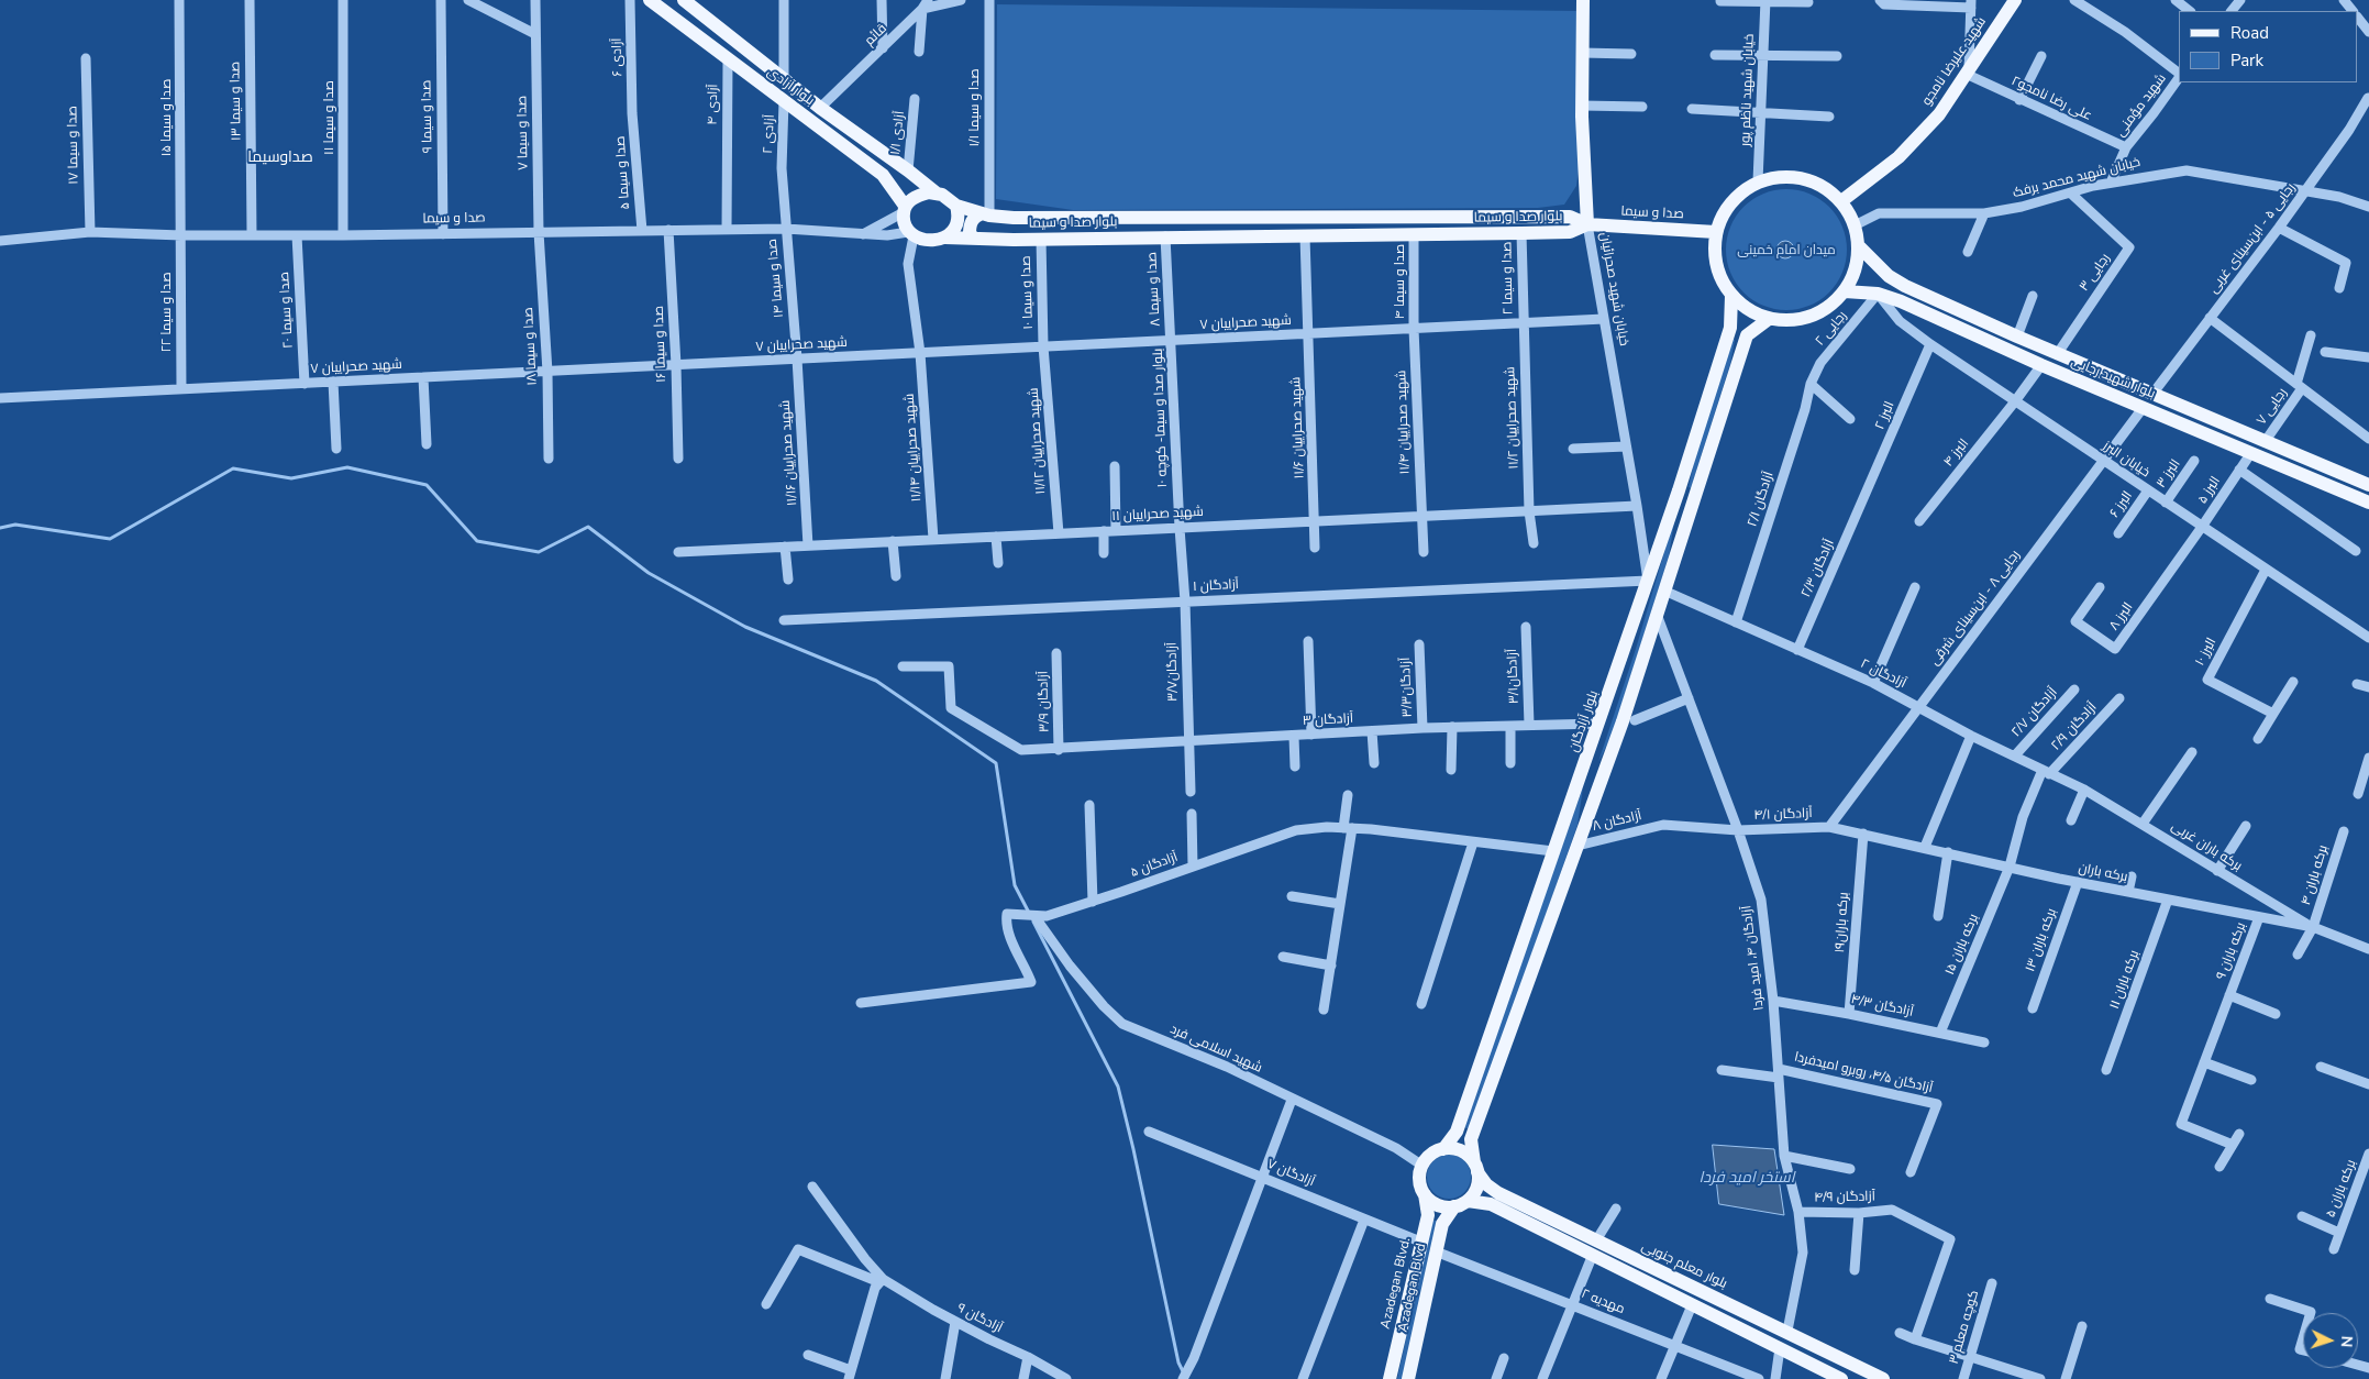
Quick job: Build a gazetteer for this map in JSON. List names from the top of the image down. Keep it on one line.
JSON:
{"streets":{"main road":["شهید علیرضا نامجو","بلوار آزادی","صدا و سیما","بلوار صدا و سیما","خیابان شهید صحرائیان","بلوار شهید رجایی","بلوار آزادگان","بلوار معلم جنوبی","Azadegan Blvd.","َAzadegan Blvd"],"street":["قائم","آزادی ۶","خیابان شهید ناظم پور","علی رضا نامجو۲","صدا و سیما ۱۳","آزادی ۴","شهید مؤمنی","صدا و سیما ۱/۱","صدا و سیما ۹","صدا و سیما ۱۵","صدا و سیما ۱۱","صدا و سیما ۷","آزادی ۱/۱","آزادی ۲","صدا و سیما ۱۷","صدا و سیما ۵","خیابان شهید محمد برفک","رجایی ۵ - ابن‌سینای غربی","رجایی ۳","صدا و سیما ۱۴","صدا و سیما ۲","صدا و سیما ۴","صدا و سیما ۸","صدا و سیما ۱۰","صدا و سیما ۲۰","صدا و سیما ۲۲","شهید صحراییان ۷","رجایی ۲","صدا و سیما ۱۶","صدا و سیما ۱۸","رجایی ۷","البرز ۲","بلوار صدا و سيما- كوچه ١٠","شهید صحراییان ۱۱/۲","شهید صحراییان ۱۱/۴","شهید صحراییان ۱۱/۶","شهید صحراییان ۱۱/۱۲","شهید صحراییان ۱۱/۱۴","شهید صحراییان ۱۱/۱۶","البرز ۴","خیابان البرز","البرز ۳","البرز ۵","آزادگان ۲/۱","البرز ۶","شهید صحراییان ۱۱","آزادگان ۲/۳","آزادگان ۱","رجایی ۸ - ابن‌سینای شرقی","البرز ۸","البرز ۱۰","آزادگان۳/۷","آزادگان ۲","آزادگان۳/۱","آزادگان۳/۳","آزادگان ۳/۹","آزادگان ۲/۷","آزادگان ۳","آزادگان ۲/۹","آزادگان ۴/۱","آزادگان ۸","برکه باران غربی","آزادگان ۵","برکه باران","برکه باران ۴","برکه باران۱۹","برکه باران ۱۳","برکه باران ۱۵","برکه باران ۹","آزادگان ۴، امید فردا","برکه باران ۱۱","آزادگان ۴/۳","شهید اسلامی فرد","آزادگان ۴/۵، روبرو امیدفردا","آزادگان ۷","برکه باران ۵","آزادگان ۴/۹","مهدیه ۲","آزادگان ۹","کوچه معلم ۳"]},"crossings":[["قائم","بلوار آزادی"],["آزادی ۶","صدا و سیما ۵"],["شهید علیرضا نامجو","خیابان شهید ناظم پور"],["شهید علیرضا نامجو","علی رضا نامجو۲"],["شهید علیرضا نامجو","خیابان شهید محمد برفک"],["شهید علیرضا نامجو","صدا و سیما"],["شهید علیرضا نامجو","بلوار شهید رجایی"],["شهید علیرضا نامجو","بلوار آزادگان"],["بلوار آزادی","آزادی ۴"],["بلوار آزادی","آزادی ۱/۱"],["بلوار آزادی","آزادی ۲"],["بلوار آزادی","صدا و سیما"],["بلوار آزادی","بلوار صدا و سیما"],["بلوار آزادی","شهید صحراییان ۱۱/۱۴"],["خیابان شهید ناظم پور","خیابان شهید محمد برفک"],["خیابان شهید ناظم پور","صدا و سیما"],["خیابان شهید ناظم پور","بلوار شهید رجایی"],["خیابان شهید ناظم پور","بلوار آزادگان"],["علی رضا نامجو۲","شهید مؤمنی"],["صدا و سیما ۱۳","صدا و سیما"],["آزادی ۴","صدا و سیما"],["شهید مؤمنی","خیابان شهید محمد برفک"],["صدا و سیما ۱/۱","بلوار صدا و سیما"],["صدا و سیما ۹","صدا و سیما"],["صدا و سیما ۱۵","صدا و سیما"],["صدا و سیما ۱۵","صدا و سیما ۲۲"],["صدا و سیما ۱۱","صدا و سیما"],["صدا و سیما ۷","صدا و سیما"],["صدا و سیما ۷","صدا و سیما ۱۸"],["آزادی ۲","صدا و سیما"],["آزادی ۲","صدا و سیما ۱۴"],["صدا و سیما ۱۷","صدا و سیما"],["صدا و سیما ۵","صدا و سیما"],["خیابان شهید محمد برفک","صدا و سیما"],["خیابان شهید محمد برفک","رجایی ۵ - ابن‌سینای غربی"],["خیابان شهید محمد برفک","رجایی ۳"],["خیابان شهید محمد برفک","بلوار شهید رجایی"],["خیابان شهید محمد برفک","بلوار آزادگان"],["صدا و سیما","بلوار صدا و سیما"],["صدا و سیما","صدا و سیما ۱۴"],["صدا و سیما","خیابان شهید صحرائیان"],["صدا و سیما","صدا و سیما ۲۰"],["صدا و سیما","صدا و سیما ۲۲"],["صدا و سیما","صدا و سیما ۱۶"],["صدا و سیما","صدا و سیما ۱۸"],["صدا و سیما","بلوار شهید رجایی"],["صدا و سیما","شهید صحراییان ۱۱/۱۴"],["صدا و سیما","بلوار آزادگان"],["بلوار صدا و سیما","صدا و سیما ۲"],["بلوار صدا و سیما","صدا و سیما ۴"],["بلوار صدا و سیما","صدا و سیما ۸"],["بلوار صدا و سیما","خیابان شهید صحرائیان"],["بلوار صدا و سیما","صدا و سیما ۱۰"],["بلوار صدا و سیما","شهید صحراییان ۱۱/۶"],["بلوار صدا و سیما","شهید صحراییان ۱۱/۱۴"],["رجایی ۵ - ابن‌سینای غربی","بلوار شهید رجایی"],["رجایی ۳","بلوار شهید رجایی"],["صدا و سیما ۱۴","شهید صحراییان ۷"],["صدا و سیما ۱۴","شهید صحراییان ۱۱/۱۶"],["صدا و سیما ۲","شهید صحراییان ۷"],["صدا و سیما ۲","شهید صحراییان ۱۱/۲"],["صدا و سیما ۴","شهید صحراییان ۷"],["صدا و سیما ۴","شهید صحراییان ۱۱/۴"],["صدا و سیما ۸","شهید صحراییان ۷"],["صدا و سیما ۸","بلوار صدا و سيما- كوچه ١٠"],["خیابان شهید صحرائیان","شهید صحراییان ۷"],["خیابان شهید صحرائیان","شهید صحراییان ۱۱"],["خیابان شهید صحرائیان","آزادگان ۱"],["خیابان شهید صحرائیان","بلوار آزادگان"],["صدا و سیما ۱۰","شهید صحراییان ۷"],["صدا و سیما ۱۰","شهید صحراییان ۱۱/۱۲"],["صدا و سیما ۲۰","شهید صحراییان ۷"],["صدا و سیما ۲۲","شهید صحراییان ۷"],["شهید صحراییان ۷","صدا و سیما ۱۶"],["شهید صحراییان ۷","صدا و سیما ۱۸"],["شهید صحراییان ۷","بلوار صدا و سيما- كوچه ١٠"],["شهید صحراییان ۷","شهید صحراییان ۱۱/۲"],["شهید صحراییان ۷","شهید صحراییان ۱۱/۴"],["شهید صحراییان ۷","شهید صحراییان ۱۱/۶"],["شهید صحراییان ۷","شهید صحراییان ۱۱/۱۲"],["شهید صحراییان ۷","شهید صحراییان ۱۱/۱۴"],["شهید صحراییان ۷","شهید صحراییان ۱۱/۱۶"],["رجایی ۲","بلوار شهید رجایی"],["رجایی ۲","خیابان البرز"],["رجایی ۲","آزادگان ۲/۱"],["بلوار شهید رجایی","رجایی ۷"],["بلوار شهید رجایی","البرز ۴"],["بلوار شهید رجایی","خیابان البرز"],["بلوار شهید رجایی","البرز ۵"],["بلوار شهید رجایی","رجایی ۸ - ابن‌سینای شرقی"],["بلوار شهید رجایی","بلوار آزادگان"],["البرز ۲","خیابان البرز"],["البرز ۲","آزادگان ۲/۳"],["بلوار صدا و سيما- كوچه ١٠","شهید صحراییان ۱۱"],["بلوار صدا و سيما- كوچه ١٠","آزادگان ۱"],["بلوار صدا و سيما- كوچه ١٠","آزادگان۳/۷"],["شهید صحراییان ۱۱/۲","شهید صحراییان ۱۱"],["شهید صحراییان ۱۱/۴","شهید صحراییان ۱۱"],["شهید صحراییان ۱۱/۶","شهید صحراییان ۱۱"],["شهید صحراییان ۱۱/۱۲","شهید صحراییان ۱۱"],["شهید صحراییان ۱۱/۱۴","شهید صحراییان ۱۱"],["شهید صحراییان ۱۱/۱۶","شهید صحراییان ۱۱"],["البرز ۴","خیابان البرز"],["خیابان البرز","البرز ۳"],["خیابان البرز","البرز ۵"],["خیابان البرز","البرز ۶"],["خیابان البرز","رجایی ۸ - ابن‌سینای شرقی"],["خیابان البرز","البرز ۸"],["خیابان البرز","البرز ۱۰"],["البرز ۵","البرز ۸"],["آزادگان ۲/۱","آزادگان ۲"],["آزادگان ۲/۳","آزادگان ۲"],["آزادگان ۱","آزادگان۳/۷"],["آزادگان ۱","بلوار آزادگان"],["رجایی ۸ - ابن‌سینای شرقی","آزادگان ۲"],["رجایی ۸ - ابن‌سینای شرقی","آزادگان ۴/۱"],["رجایی ۸ - ابن‌سینای شرقی","برکه باران"],["آزادگان۳/۷","آزادگان ۳"],["آزادگان ۲","آزادگان ۲/۷"],["آزادگان ۲","آزادگان ۲/۹"],["آزادگان ۲","برکه باران غربی"],["آزادگان ۲","برکه باران ۱۵"],["آزادگان۳/۱","آزادگان ۳"],["آزادگان۳/۳","آزادگان ۳"],["آزادگان ۳/۹","آزادگان ۳"],["آزادگان ۳","بلوار آزادگان"],["بلوار آزادگان","آزادگان ۵"],["بلوار آزادگان","شهید اسلامی فرد"],["بلوار آزادگان","بلوار معلم جنوبی"],["بلوار آزادگان","Azadegan Blvd."],["بلوار آزادگان","َAzadegan Blvd"],["آزادگان ۲/۹","برکه باران ۱۵"],["آزادگان ۴/۱","آزادگان ۸"],["آزادگان ۴/۱","برکه باران"],["آزادگان ۴/۱","آزادگان ۴، امید فردا"],["آزادگان ۸","آزادگان ۴، امید فردا"],["برکه باران غربی","برکه باران"],["برکه باران غربی","برکه باران ۴"],["آزادگان ۵","شهید اسلامی فرد"],["برکه باران","برکه باران ۴"],["برکه باران","برکه باران۱۹"],["برکه باران","برکه باران ۱۳"],["برکه باران","برکه باران ۱۵"],["برکه باران","برکه باران ۹"],["برکه باران","برکه باران ۱۱"],["برکه باران۱۹","آزادگان ۴/۳"],["برکه باران ۱۵","آزادگان ۴/۳"],["آزادگان ۴، امید فردا","آزادگان ۴/۳"],["آزادگان ۴، امید فردا","آزادگان ۴/۵، روبرو امیدفردا"],["آزادگان ۴، امید فردا","آزادگان ۴/۹"],["آزادگان ۴، امید فردا","بلوار معلم جنوبی"],["شهید اسلامی فرد","بلوار معلم جنوبی"],["شهید اسلامی فرد","Azadegan Blvd."],["شهید اسلامی فرد","َAzadegan Blvd"],["آزادگان ۷","Azadegan Blvd."],["بلوار معلم جنوبی","Azadegan Blvd."],["بلوار معلم جنوبی","َAzadegan Blvd"],["Azadegan Blvd.","َAzadegan Blvd"],["َAzadegan Blvd","مهدیه ۲"]],"districts":["صداوسیما"],"water":["استخر امید فردا"],"parks":["میدان امام خمینی"],"legend":["Road","Park"],"north":"right"}
